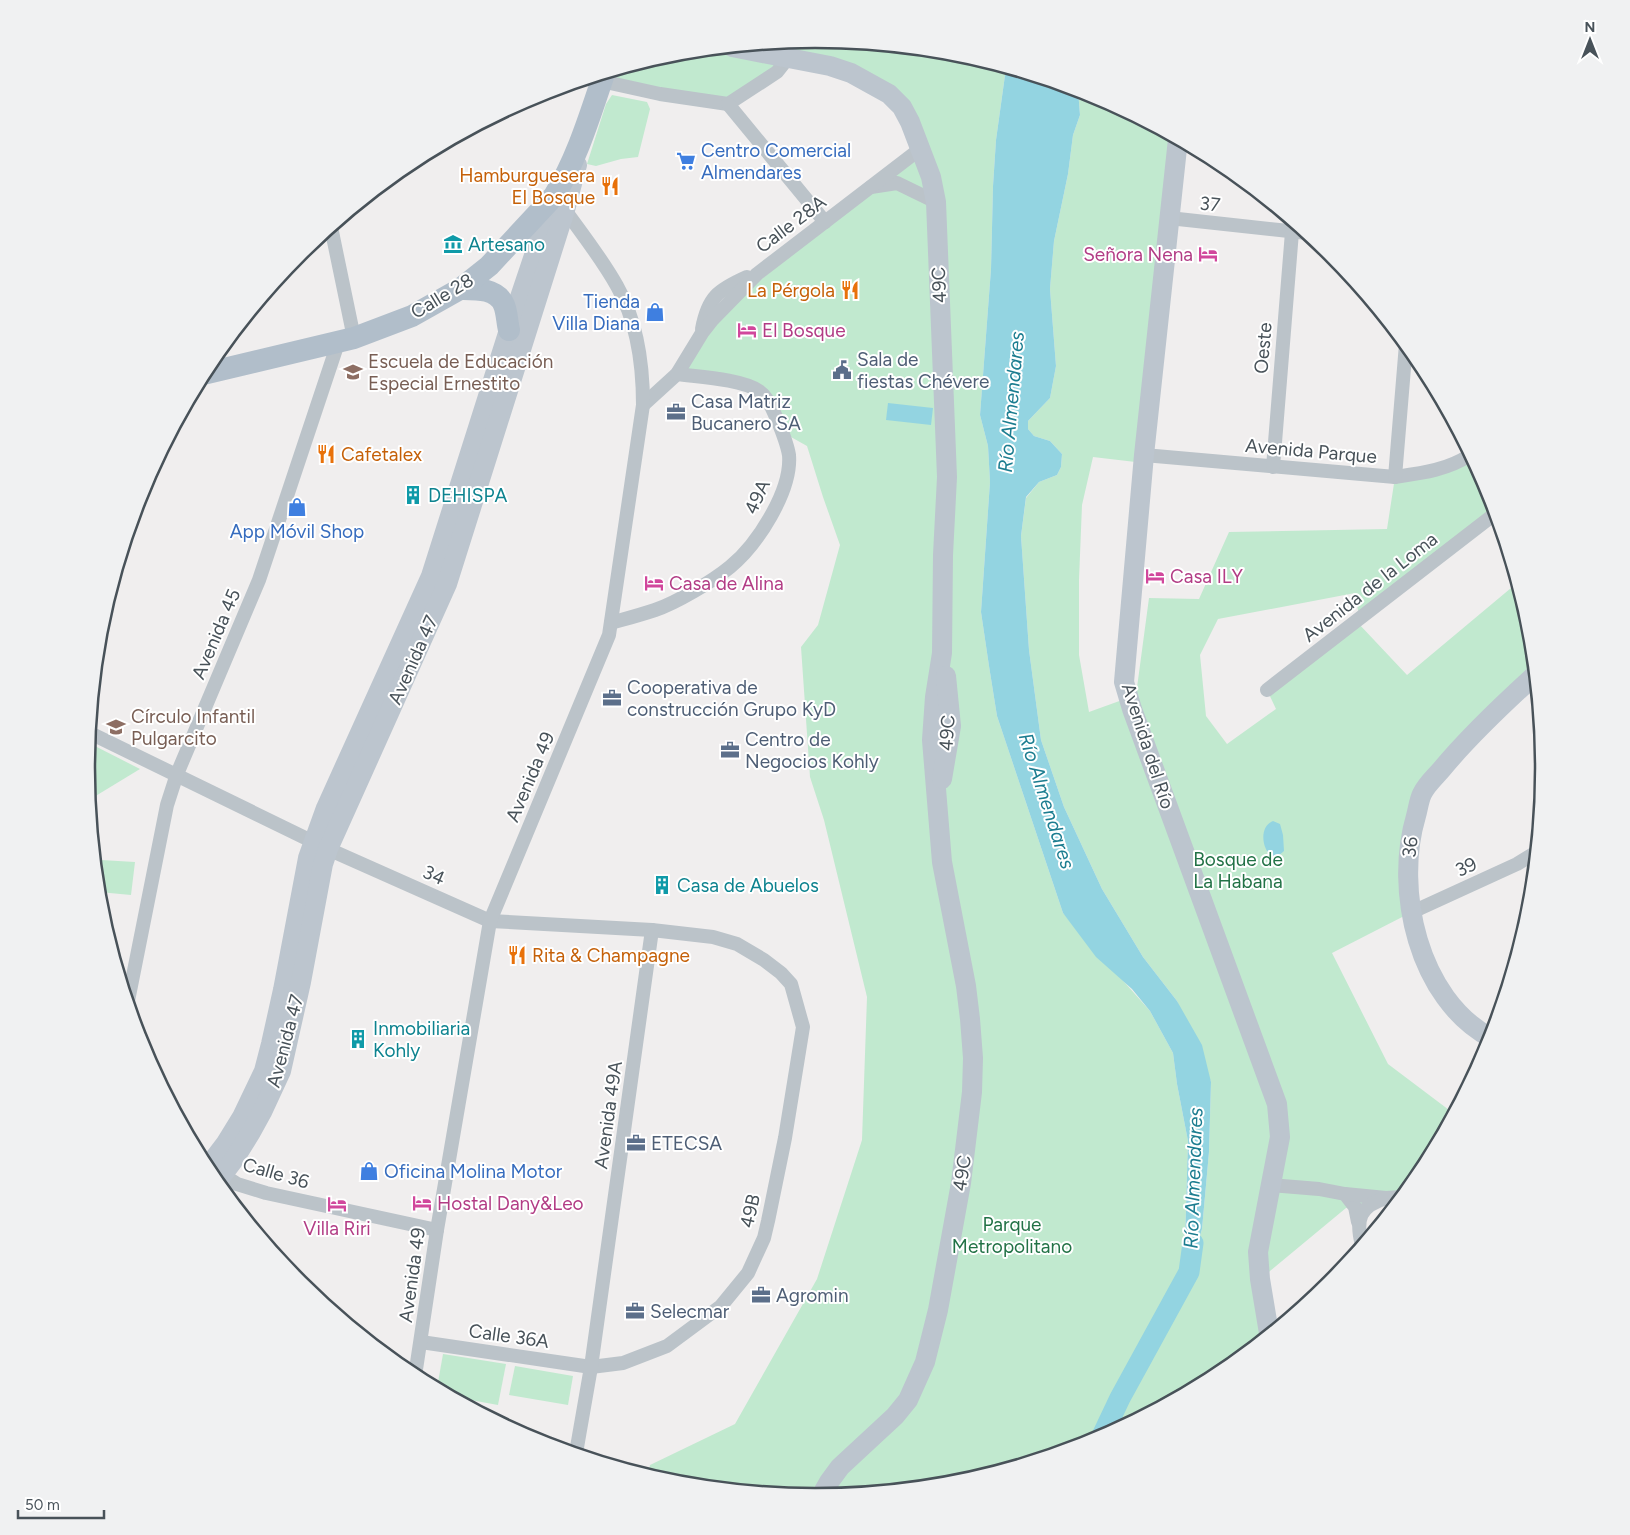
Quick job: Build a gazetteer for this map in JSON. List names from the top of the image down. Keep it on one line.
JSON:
{"streets":{"main road":["Calle 28"],"street":["37","Calle 28A","49C","Oeste","Avenida Parque","49A","Avenida de la Loma","Avenida 45","Avenida 47","Avenida del Río","Avenida 49","36","39","34","Avenida 49A","Calle 36","49B","Calle 36A"]},"crossings":[["37","Oeste"],["37","Avenida del Río"],["Calle 28A","49C"],["Calle 28A","49A"],["Calle 28A","Avenida 49"],["Calle 28","Avenida 45"],["Calle 28","Avenida 47"],["Calle 28","Avenida 49"],["Oeste","Avenida Parque"],["Avenida Parque","Avenida del Río"],["49A","Avenida 49"],["Avenida 45","34"],["Avenida 47","Avenida 49"],["Avenida 47","34"],["Avenida 49","34"],["Avenida 49","Calle 36"],["Avenida 49","Calle 36A"],["36","39"],["34","Avenida 49A"],["34","49B"],["Avenida 49A","49B"],["Avenida 49A","Calle 36A"],["49B","Calle 36A"]],"water":["Río Almendares"],"parks":["Bosque de La Habana","Parque Metropolitano"],"places":{"supermarket":["Centro Comercial Almendares"],"restaurant":["Hamburguesera El Bosque","La Pérgola","Cafetalex","Rita & Champagne"],"museum":["Artesano"],"hotel":["Señora Nena","El Bosque","Casa ILY","Casa de Alina","Hostal Dany&Leo","Villa Riri"],"shop":["Tienda Villa Diana","App Móvil Shop","Oficina Molina Motor"],"public building":["Sala de fiestas Chévere"],"school or university":["Escuela de Educación Especial Ernestito","Círculo Infantil Pulgarcito"],"office":["Casa Matriz Bucanero SA","Cooperativa de construcción Grupo KyD","Centro de Negocios Kohly","ETECSA","Agromin","Selecmar"],"building":["DEHISPA","Casa de Abuelos","Inmobiliaria Kohly"]},"scale_bar":"50 m","north":"top"}
